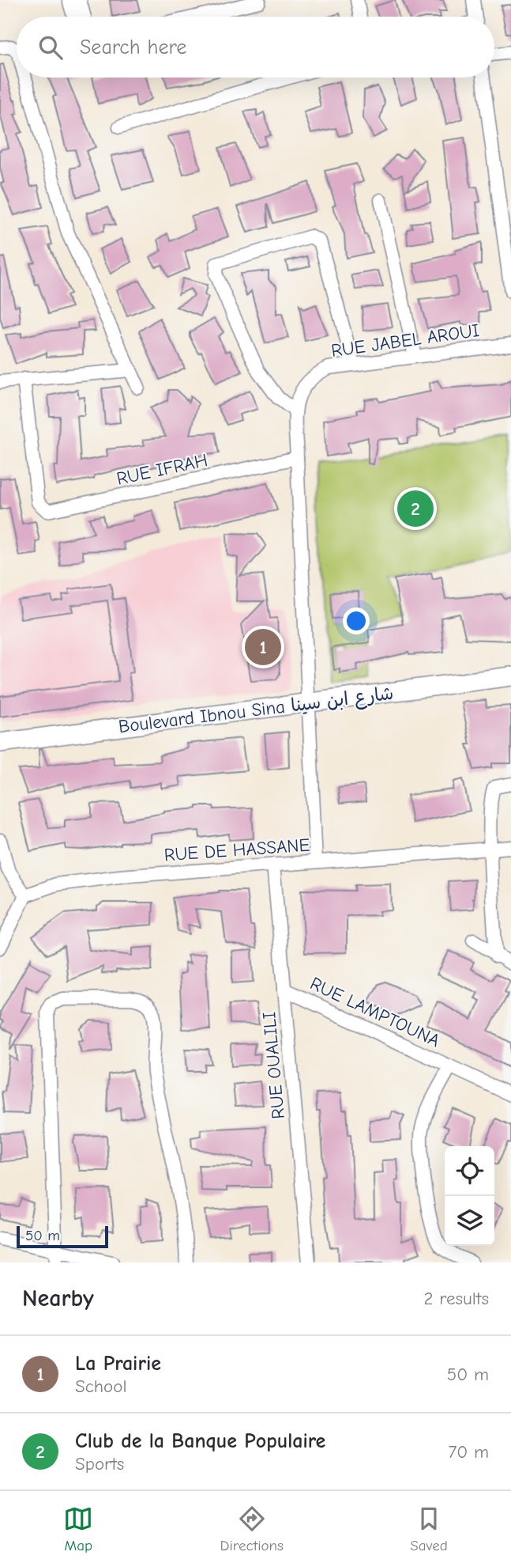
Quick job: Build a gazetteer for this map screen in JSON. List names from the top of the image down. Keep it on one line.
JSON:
{"streets":{"main road":["Boulevard Ibnou Sina شارع ابن سينا"],"street":["RUE JABEL AROUI","RUE IFRAH","RUE DE HASSANE","RUE LAMPTOUNA","RUE OUALILI"]},"crossings":[["RUE DE HASSANE","RUE OUALILI"],["RUE LAMPTOUNA","RUE OUALILI"]],"scale_bar":"50 m","page":{"search":"Search here","pins":["2","1"],"scale":"50 m","heading":["Nearby","2 results"],"list":[{"mark":"1","name":"La Prairie","note":"School","value":"50 m"},{"mark":"2","name":"Club de la Banque Populaire","note":"Sports","value":"70 m"}],"nav":["Map","Directions","Saved"]}}
